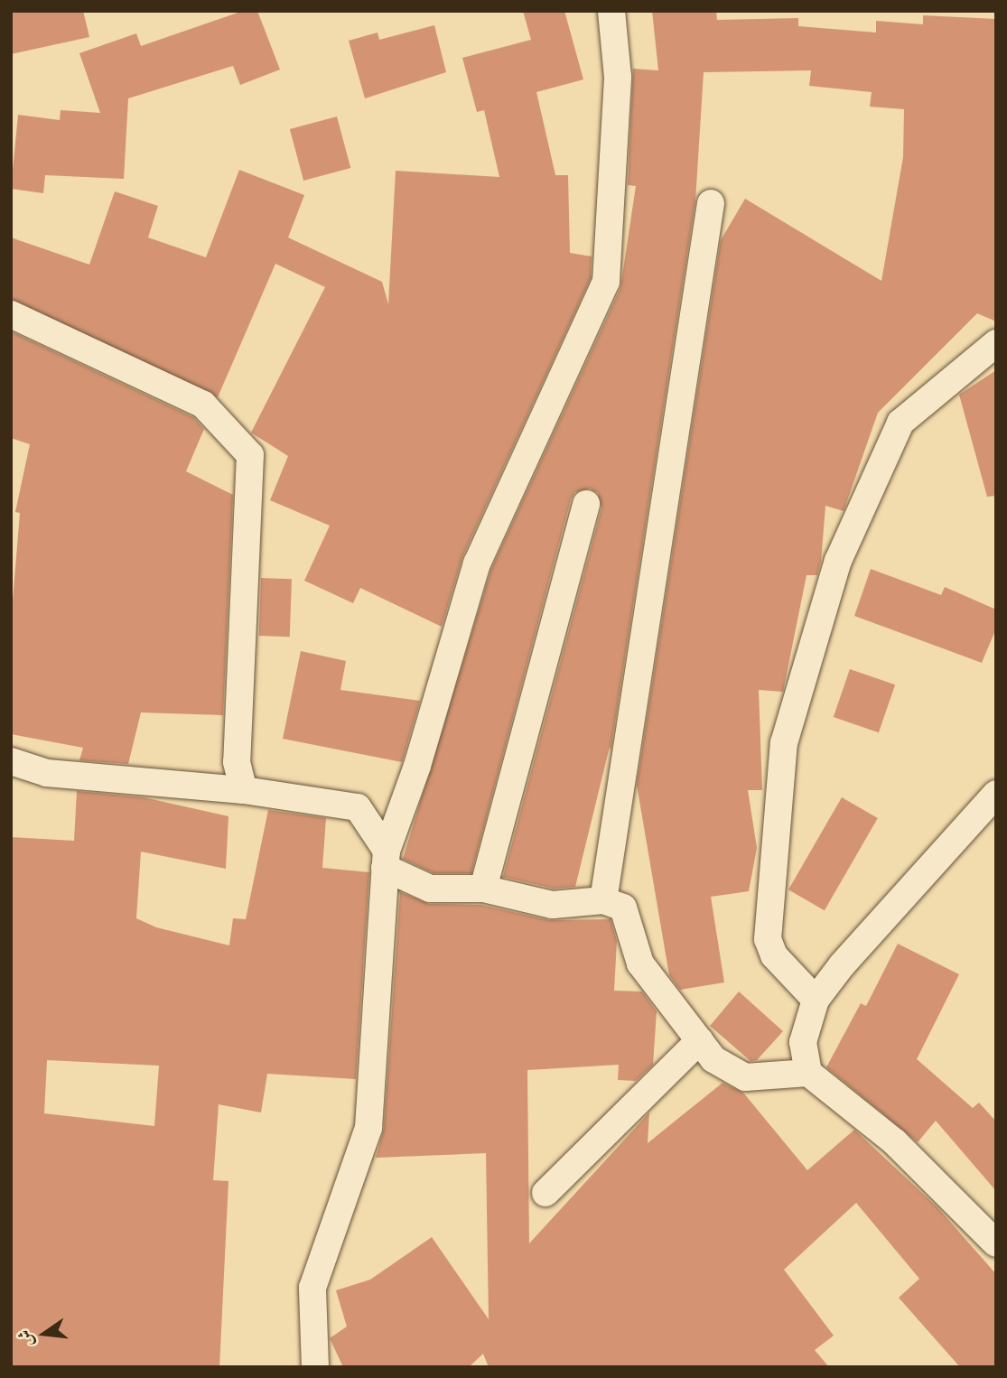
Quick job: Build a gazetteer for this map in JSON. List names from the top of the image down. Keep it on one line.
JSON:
{"north":"left"}
